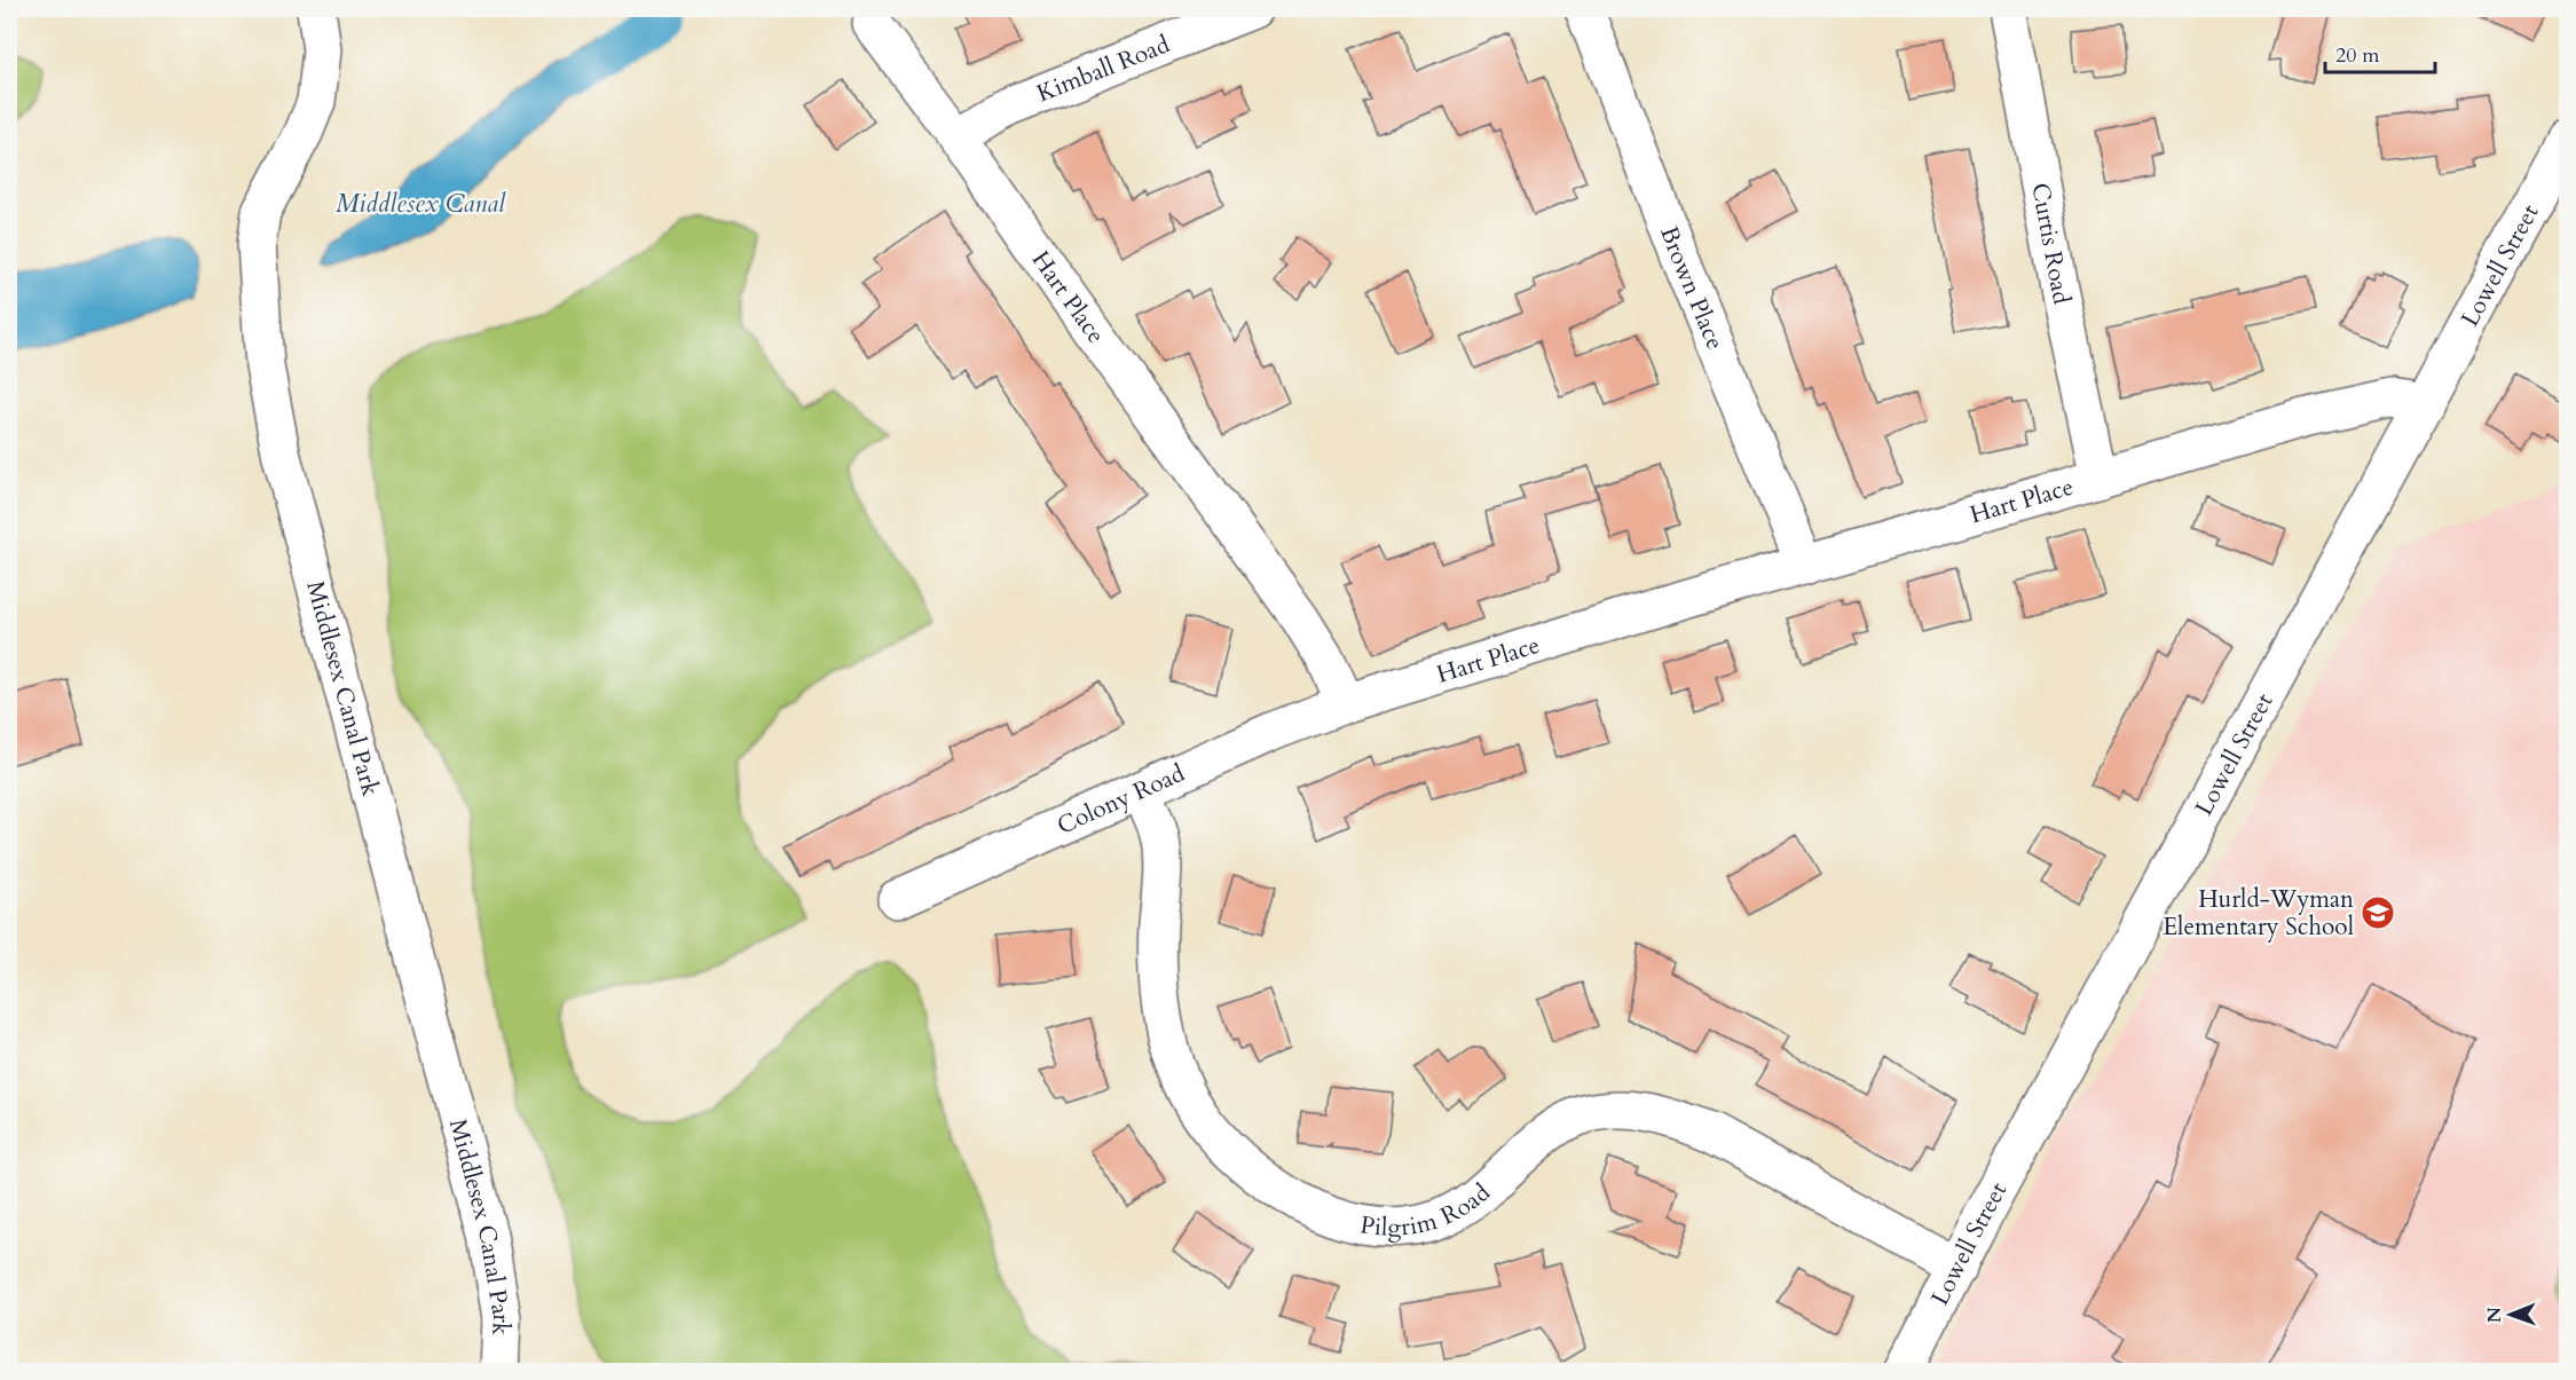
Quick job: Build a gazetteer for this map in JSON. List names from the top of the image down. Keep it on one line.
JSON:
{"streets":{"street":["Kimball Road","Curtis Road","Lowell Street","Brown Place","Hart Place","Middlesex Canal Park","Colony Road","Pilgrim Road"]},"crossings":[["Kimball Road","Hart Place"],["Curtis Road","Hart Place"],["Lowell Street","Hart Place"],["Lowell Street","Pilgrim Road"],["Brown Place","Hart Place"],["Hart Place","Colony Road"],["Colony Road","Pilgrim Road"]],"water":["Middlesex Canal"],"places":{"school or university":["Hurld-Wyman Elementary School"]},"scale_bar":"20 m","north":"left"}
